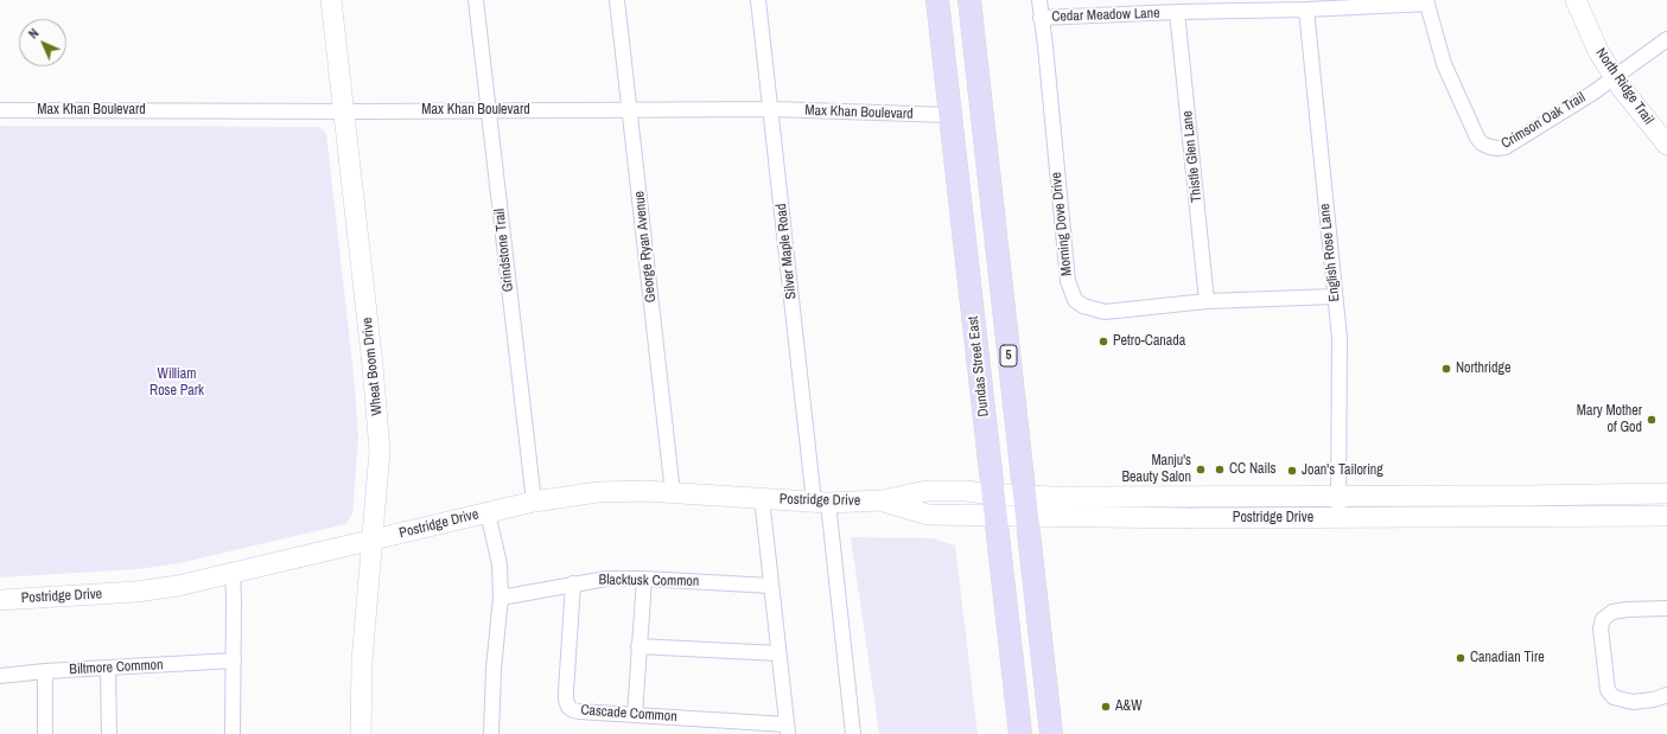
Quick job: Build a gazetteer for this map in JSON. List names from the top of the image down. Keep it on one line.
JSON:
{"streets":{"main road":["5","Dundas Street East"],"street":["Cedar Meadow Lane","North Ridge Trail","Max Khan Boulevard","Crimson Oak Trail","Thistle Glen Lane","Morning Dove Drive","George Ryan Avenue","Grindstone Trail","Silver Maple Road","English Rose Lane","Wheat Boom Drive","Postridge Drive","Blacktusk Common","Biltmore Common","Cascade Common"]},"crossings":[["Cedar Meadow Lane","Crimson Oak Trail"],["Cedar Meadow Lane","Thistle Glen Lane"],["Cedar Meadow Lane","Morning Dove Drive"],["Cedar Meadow Lane","English Rose Lane"],["North Ridge Trail","Crimson Oak Trail"],["Max Khan Boulevard","George Ryan Avenue"],["Max Khan Boulevard","Grindstone Trail"],["Max Khan Boulevard","Silver Maple Road"],["Max Khan Boulevard","Wheat Boom Drive"],["Max Khan Boulevard","Dundas Street East"],["Thistle Glen Lane","Morning Dove Drive"],["Morning Dove Drive","English Rose Lane"],["George Ryan Avenue","Postridge Drive"],["Grindstone Trail","Postridge Drive"],["Silver Maple Road","Postridge Drive"],["English Rose Lane","Postridge Drive"],["5","Postridge Drive"],["Wheat Boom Drive","Postridge Drive"],["Dundas Street East","Postridge Drive"],["Postridge Drive","Cascade Common"],["Blacktusk Common","Cascade Common"]],"parks":["William Rose Park"],"places":["Petro-Canada","Northridge","Mary Mother of God","Manju's Beauty Salon","CC Nails","Joan's Tailoring","Canadian Tire","A&W"],"north":"top left"}
